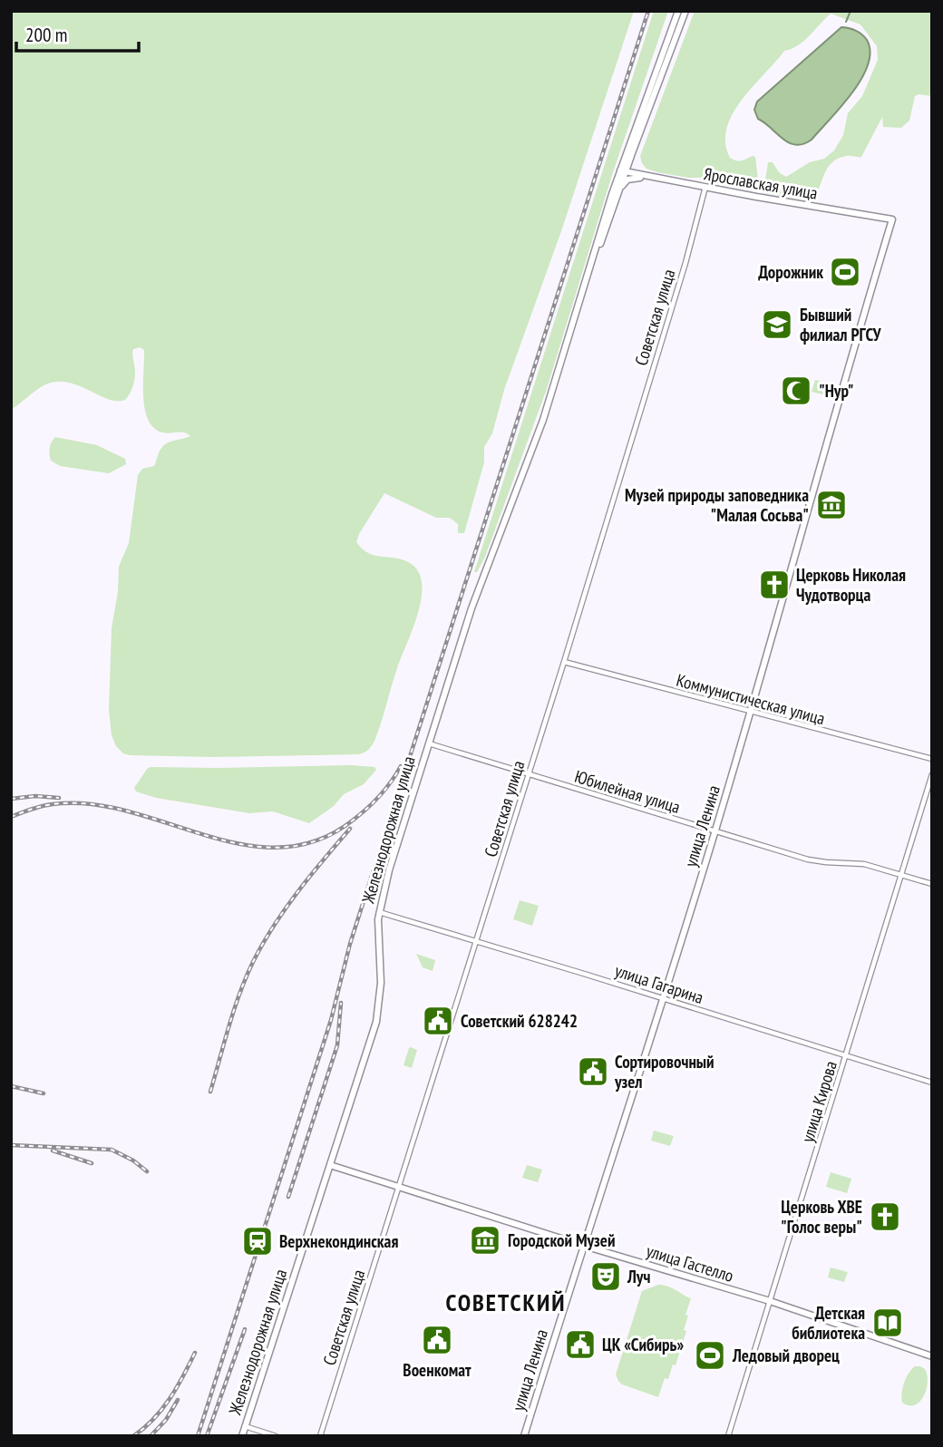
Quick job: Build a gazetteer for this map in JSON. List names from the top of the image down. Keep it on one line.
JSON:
{"streets":{"main road":["Ярославская улица","улица Ленина","Железнодорожная улица","улица Гастелло"],"street":["Советская улица","Коммунистическая улица","Юбилейная улица","улица Гагарина","улица Кирова"]},"crossings":[["Ярославская улица","Советская улица"],["Ярославская улица","улица Ленина"],["Ярославская улица","Железнодорожная улица"],["Советская улица","Коммунистическая улица"],["Советская улица","Юбилейная улица"],["Советская улица","улица Гагарина"],["Советская улица","улица Гастелло"],["Коммунистическая улица","улица Ленина"],["Юбилейная улица","улица Ленина"],["Юбилейная улица","Железнодорожная улица"],["Юбилейная улица","улица Кирова"],["улица Ленина","улица Гагарина"],["улица Ленина","улица Гастелло"],["Железнодорожная улица","улица Гагарина"],["Железнодорожная улица","улица Гастелло"],["улица Гагарина","улица Кирова"],["улица Кирова","улица Гастелло"]],"districts":["СОВЕТСКИЙ"],"places":{"sports":["Дорожник","Ледовый дворец"],"school or university":["Бывший филиал РГСУ"],"mosque":["\"Нур\""],"museum":["Музей природы заповедника \"Малая Сосьва\"","Городской Музей"],"church":["Церковь Николая Чудотворца","Церковь ХВЕ \"Голос веры\""],"public building":["Советский 628242","Сортировочный узел","Военкомат","ЦК «Сибирь»"],"station":["Верхнекондинская"],"theatre":["Луч"],"library":["Детская библиотека"]},"scale_bar":"200 m"}
